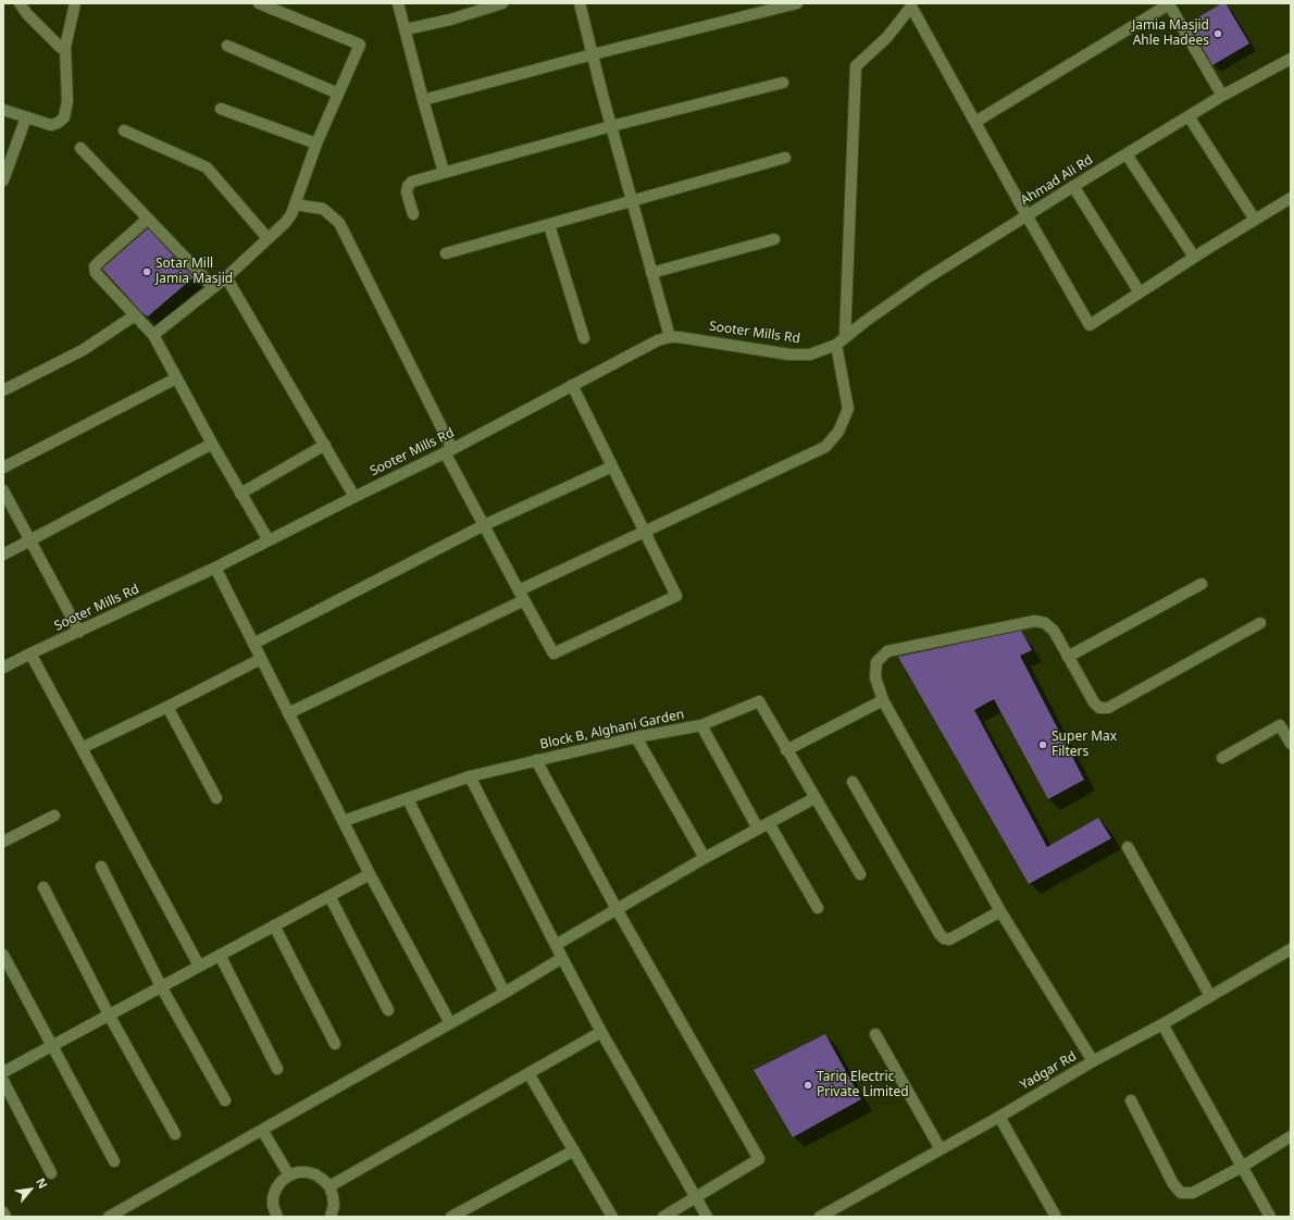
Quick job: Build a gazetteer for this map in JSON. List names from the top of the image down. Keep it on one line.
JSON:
{"streets":{"street":["Ahmad Ali Rd","Sooter Mills Rd","Block B, Alghani Garden","Yadgar Rd"]},"crossings":[["Ahmad Ali Rd","Sooter Mills Rd"]],"places":["Jamia Masjid Ahle Hadees","Sotar Mill Jamia Masjid","Super Max Filters","Tariq Electric Private Limited"],"north":"top right"}
